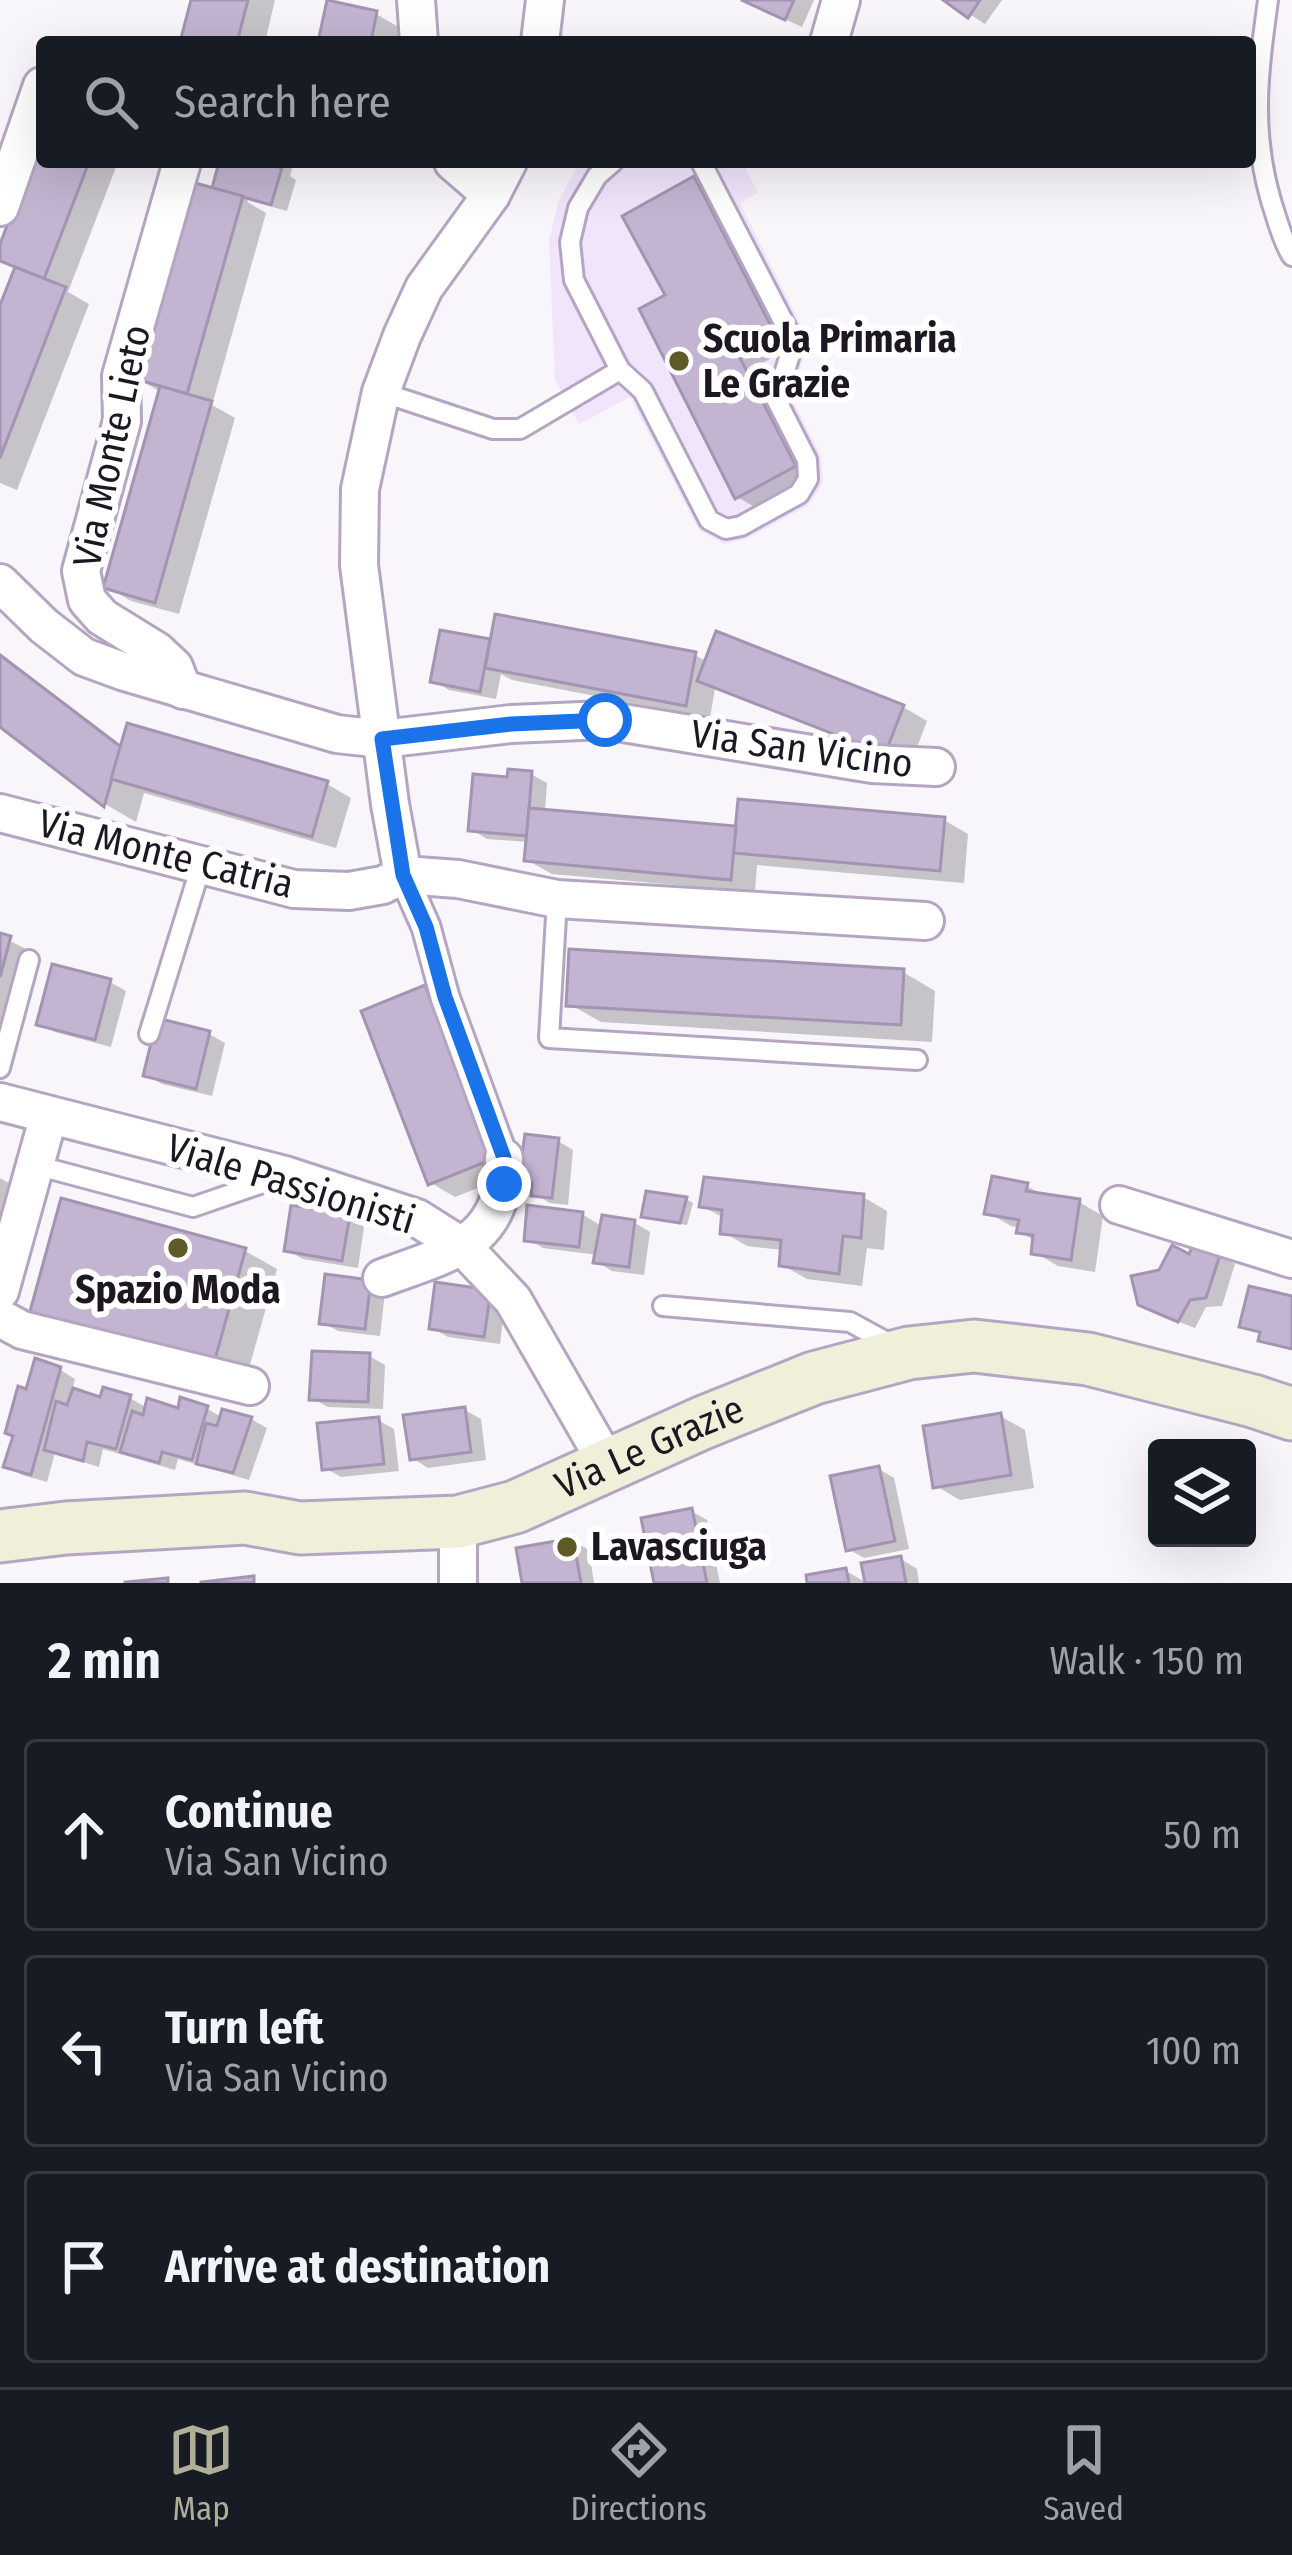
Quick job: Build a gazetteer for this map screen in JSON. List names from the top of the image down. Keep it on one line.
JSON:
{"streets":{"main road":["Via Le Grazie"],"street":["Via Monte Lieto","Via San Vicino","Via Monte Catria","Viale Passionisti"]},"crossings":[["Viale Passionisti","Via Le Grazie"]],"places":["Scuola Primaria Le Grazie","Spazio Moda","Lavasciuga"],"page":{"search":"Search here","heading":["2 min","Walk · 150 m"],"list":[["Continue","Via San Vicino","50 m"],["Turn left","Via San Vicino","100 m"],"Arrive at destination"],"nav":["Map","Directions","Saved"]}}
